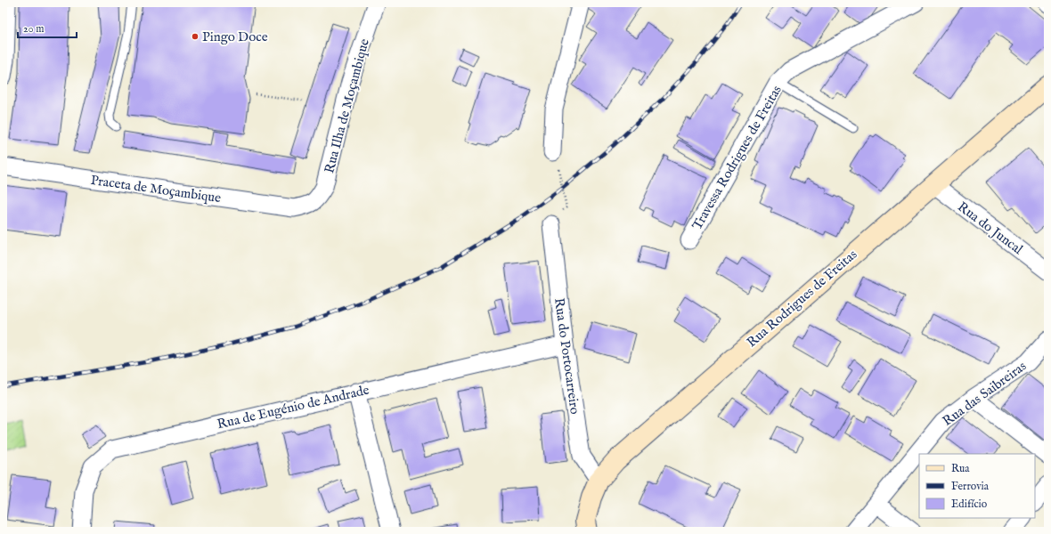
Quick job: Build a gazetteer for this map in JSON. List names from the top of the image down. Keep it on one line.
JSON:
{"streets":{"main road":["Rua Rodrigues de Freitas"],"street":["Rua Ilha de Moçambique","Travessa Rodrigues de Freitas","Praceta de Moçambique","Rua do Juncal","Rua do Portocarreiro","Rua das Saibreiras","Rua de Eugénio de Andrade"]},"crossings":[["Rua Ilha de Moçambique","Praceta de Moçambique"],["Rua do Juncal","Rua Rodrigues de Freitas"],["Rua Rodrigues de Freitas","Rua do Portocarreiro"],["Rua do Portocarreiro","Rua de Eugénio de Andrade"]],"places":["Pingo Doce"],"legend":["Rua","Ferrovia","Edifício"],"scale_bar":"20 m"}
